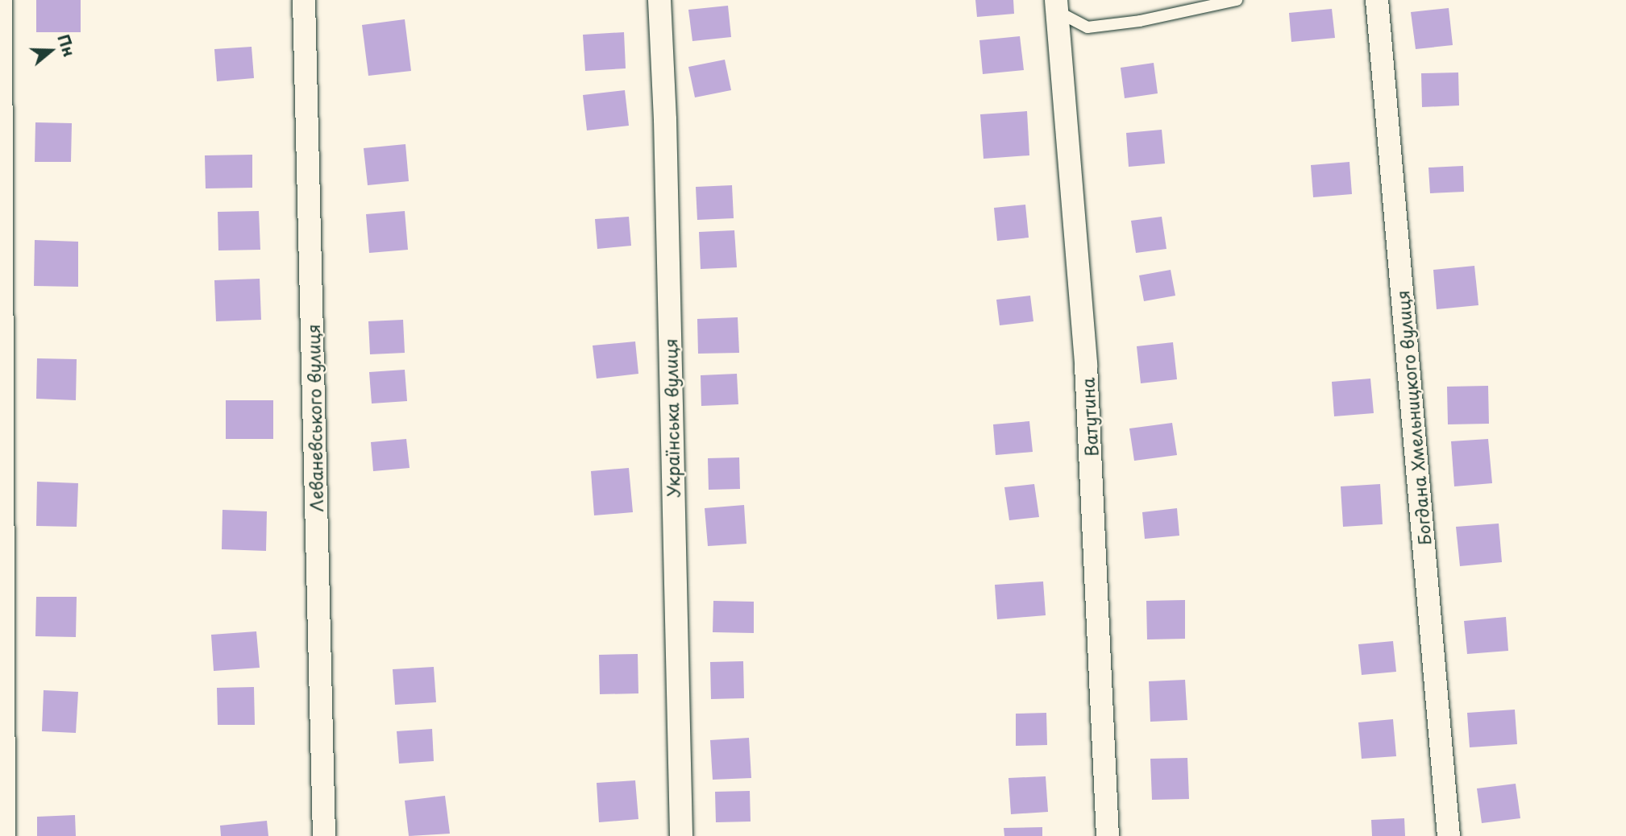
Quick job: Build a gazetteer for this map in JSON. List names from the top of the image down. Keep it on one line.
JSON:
{"streets":{"street":["Ватутина","Леваневського вулиця","Українська вулиця","Богдана Хмельницкого вулиця"]},"north":"right"}
